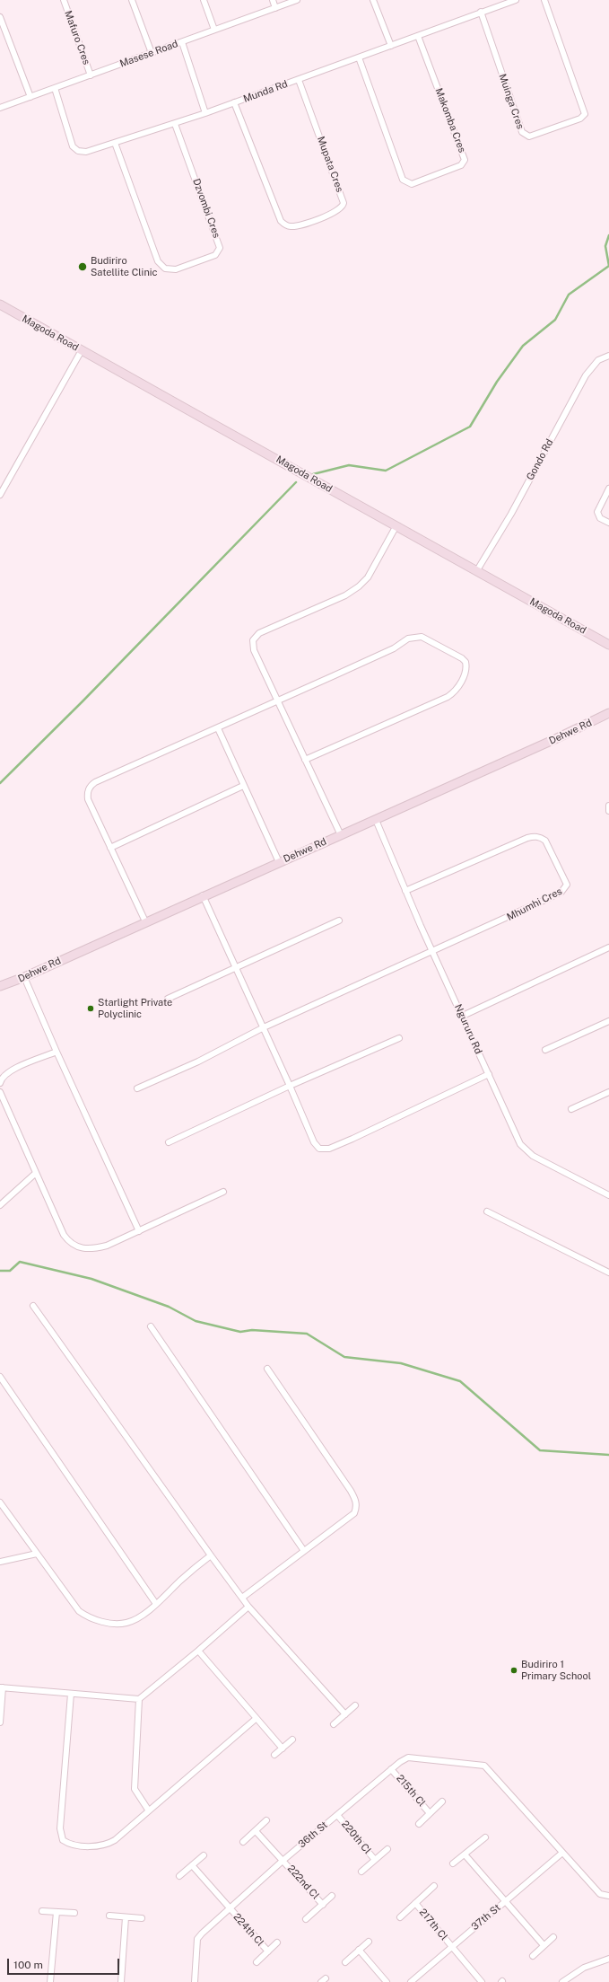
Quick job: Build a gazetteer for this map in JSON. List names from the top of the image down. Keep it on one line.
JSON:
{"streets":{"street":["Mafuro Cres","Masese Road","Munda Rd","Muinga Cres","Makomba Cres","Mupata Cres","Dzvombi Cres","Magoda Road","Gondo Rd","Dehwe Rd","Mhumhi Cres","Ngururu Rd","215th Cl","36th St","220th Cl","222nd Cl","37th St","217th Cl","224th Cl"]},"crossings":[["Mafuro Cres","Masese Road"],["Masese Road","Munda Rd"],["Munda Rd","Muinga Cres"],["Munda Rd","Makomba Cres"],["Munda Rd","Mupata Cres"],["Munda Rd","Dzvombi Cres"],["Magoda Road","Gondo Rd"],["Dehwe Rd","Ngururu Rd"],["Mhumhi Cres","Ngururu Rd"],["215th Cl","36th St"],["36th St","220th Cl"],["36th St","222nd Cl"],["36th St","37th St"],["36th St","224th Cl"],["37th St","217th Cl"]],"places":["Budiriro Satellite Clinic","Starlight Private Polyclinic","Budiriro 1 Primary School"],"scale_bar":"100 m"}
